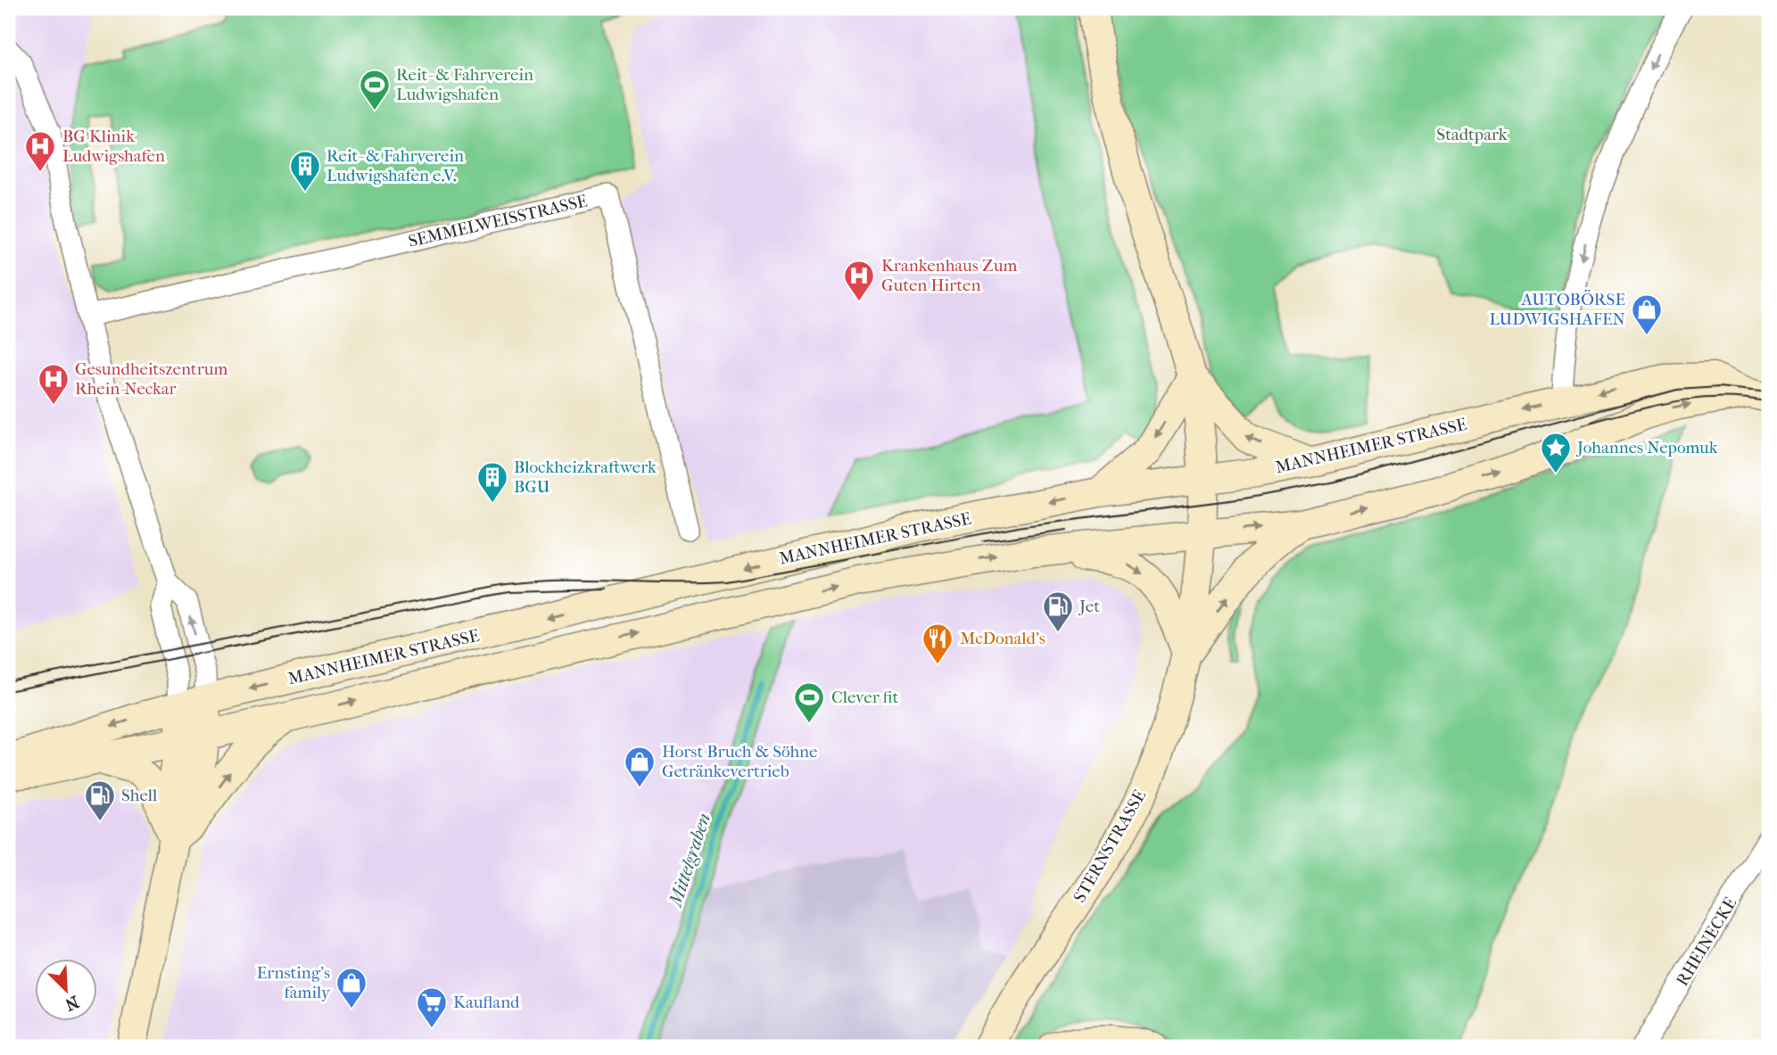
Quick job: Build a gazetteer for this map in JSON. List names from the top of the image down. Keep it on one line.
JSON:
{"streets":{"street":["SEMMELWEISSTRASSE","MANNHEIMER STRASSE","STERNSTRASSE","RHEINECKE"]},"crossings":[["MANNHEIMER STRASSE","STERNSTRASSE"]],"water":["Mittelgraben"],"parks":["Stadtpark"],"places":{"sports":["Reit- & Fahrverein Ludwigshafen","Clever fit"],"hospital":["BG Klinik Ludwigshafen","Krankenhaus Zum Guten Hirten","Gesundheitszentrum Rhein-Neckar"],"building":["Reit- & Fahrverein Ludwigshafen e.V.","Blockheizkraftwerk BGU"],"shop":["AUTOBÖRSE LUDWIGSHAFEN","Horst Bruch & Söhne Getränkevertrieb","Ernsting's family"],"place":["Johannes Nepomuk"],"fuel station":["Jet","Shell"],"restaurant":["McDonald's"],"supermarket":["Kaufland"]},"north":"bottom right"}
